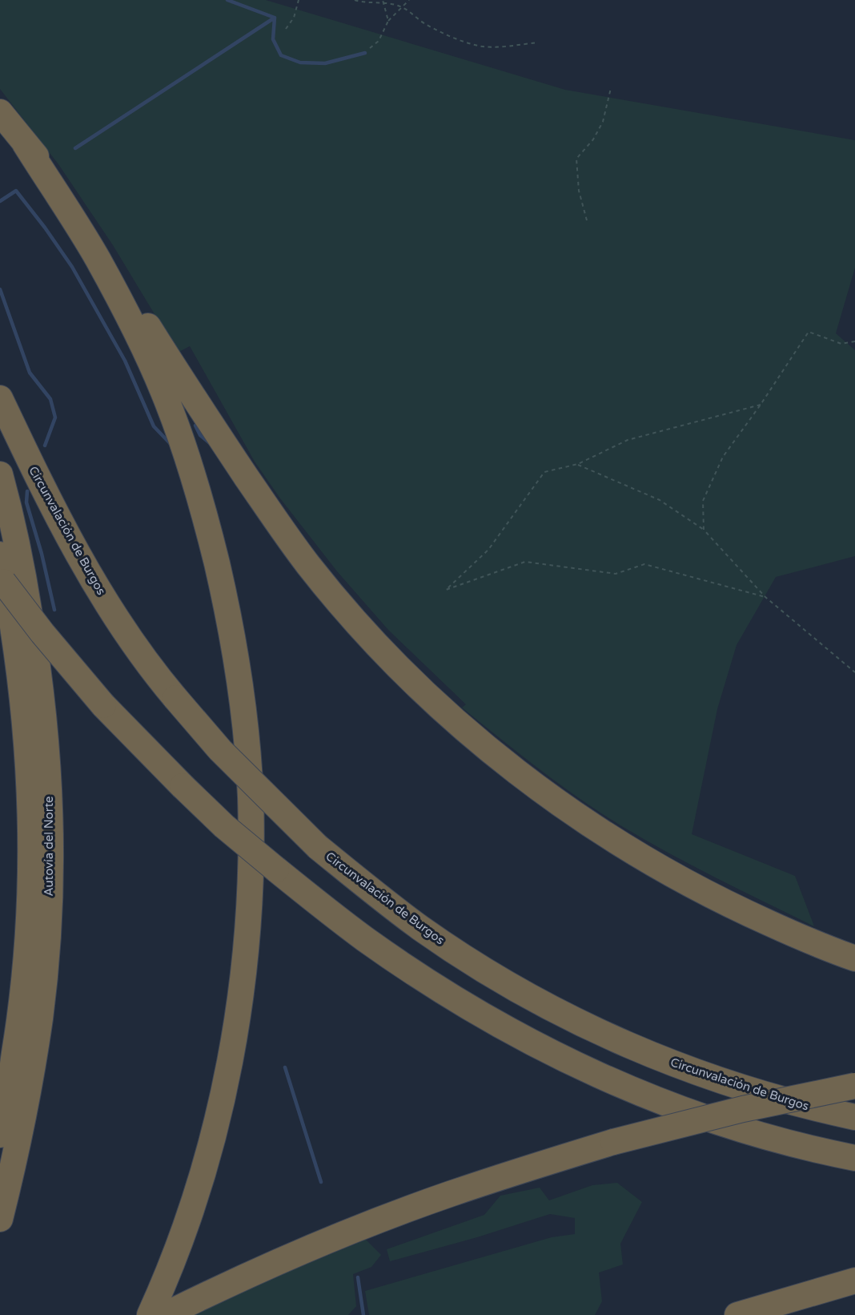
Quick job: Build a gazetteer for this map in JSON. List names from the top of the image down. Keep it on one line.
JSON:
{"streets":{"highway":["Circunvalación de Burgos","Autovía del Norte"]}}
